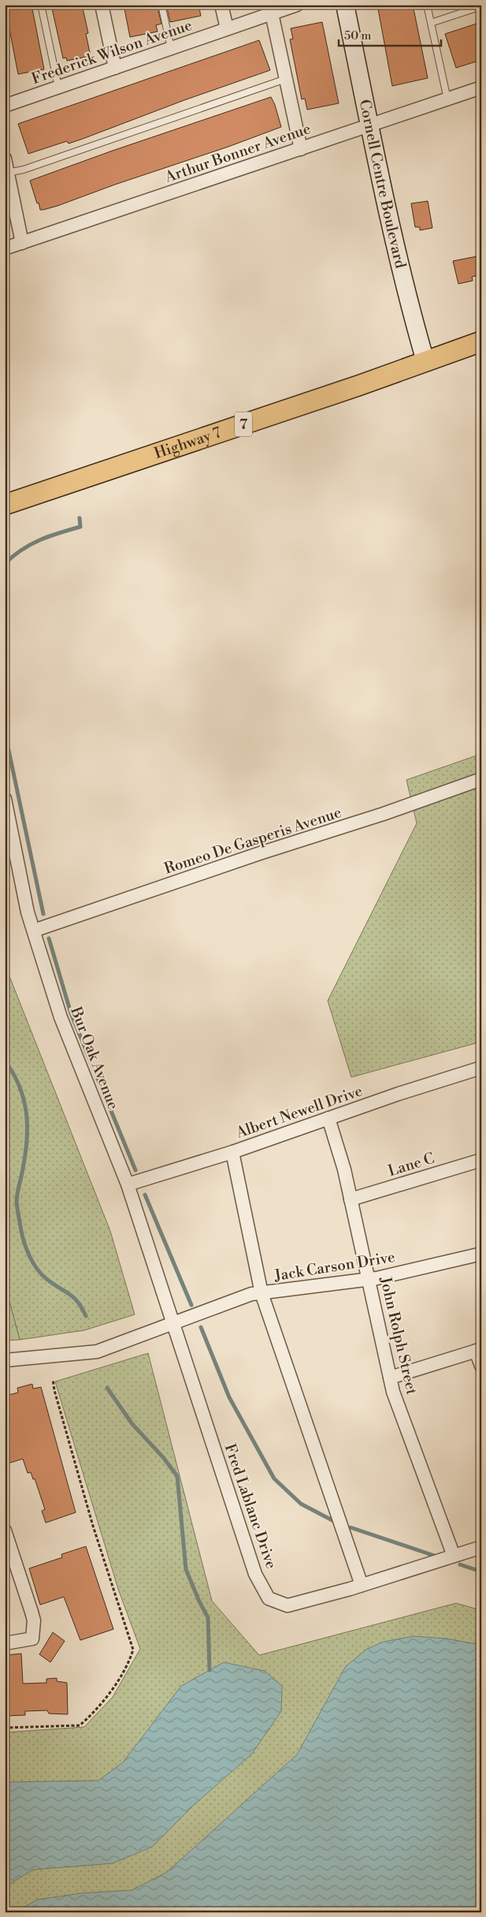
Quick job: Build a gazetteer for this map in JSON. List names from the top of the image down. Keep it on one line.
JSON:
{"streets":{"main road":["7","Highway 7"],"street":["Frederick Wilson Avenue","Arthur Bonner Avenue","Cornell Centre Boulevard","Romeo De Gasperis Avenue","Bur Oak Avenue","Albert Newell Drive","Lane C","Jack Carson Drive","John Rolph Street","Fred Lablanc Drive"]},"crossings":[["Arthur Bonner Avenue","Cornell Centre Boulevard"],["Cornell Centre Boulevard","Highway 7"],["Romeo De Gasperis Avenue","Bur Oak Avenue"],["Bur Oak Avenue","Albert Newell Drive"],["Bur Oak Avenue","Jack Carson Drive"],["Bur Oak Avenue","Fred Lablanc Drive"],["Albert Newell Drive","John Rolph Street"],["Lane C","John Rolph Street"],["Jack Carson Drive","John Rolph Street"],["Jack Carson Drive","Fred Lablanc Drive"],["John Rolph Street","Fred Lablanc Drive"]],"scale_bar":"50 m"}
